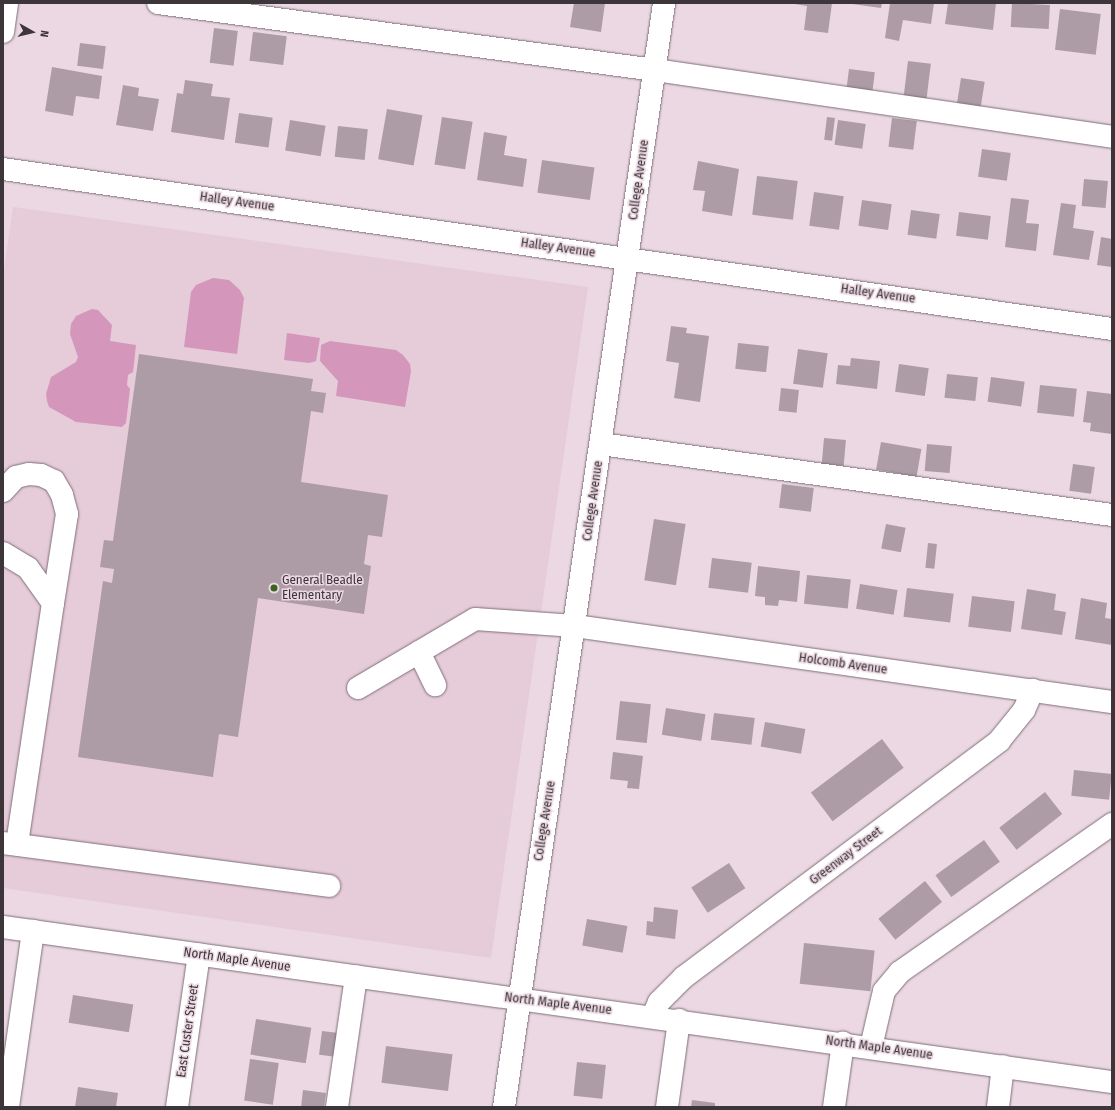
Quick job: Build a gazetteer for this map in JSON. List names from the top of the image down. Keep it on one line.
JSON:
{"streets":{"street":["College Avenue","Halley Avenue","Holcomb Avenue","Greenway Street","North Maple Avenue","East Custer Street"]},"crossings":[["College Avenue","Halley Avenue"],["College Avenue","Holcomb Avenue"],["College Avenue","North Maple Avenue"],["Holcomb Avenue","Greenway Street"],["Greenway Street","North Maple Avenue"],["North Maple Avenue","East Custer Street"]],"places":["General Beadle Elementary"],"north":"right"}
